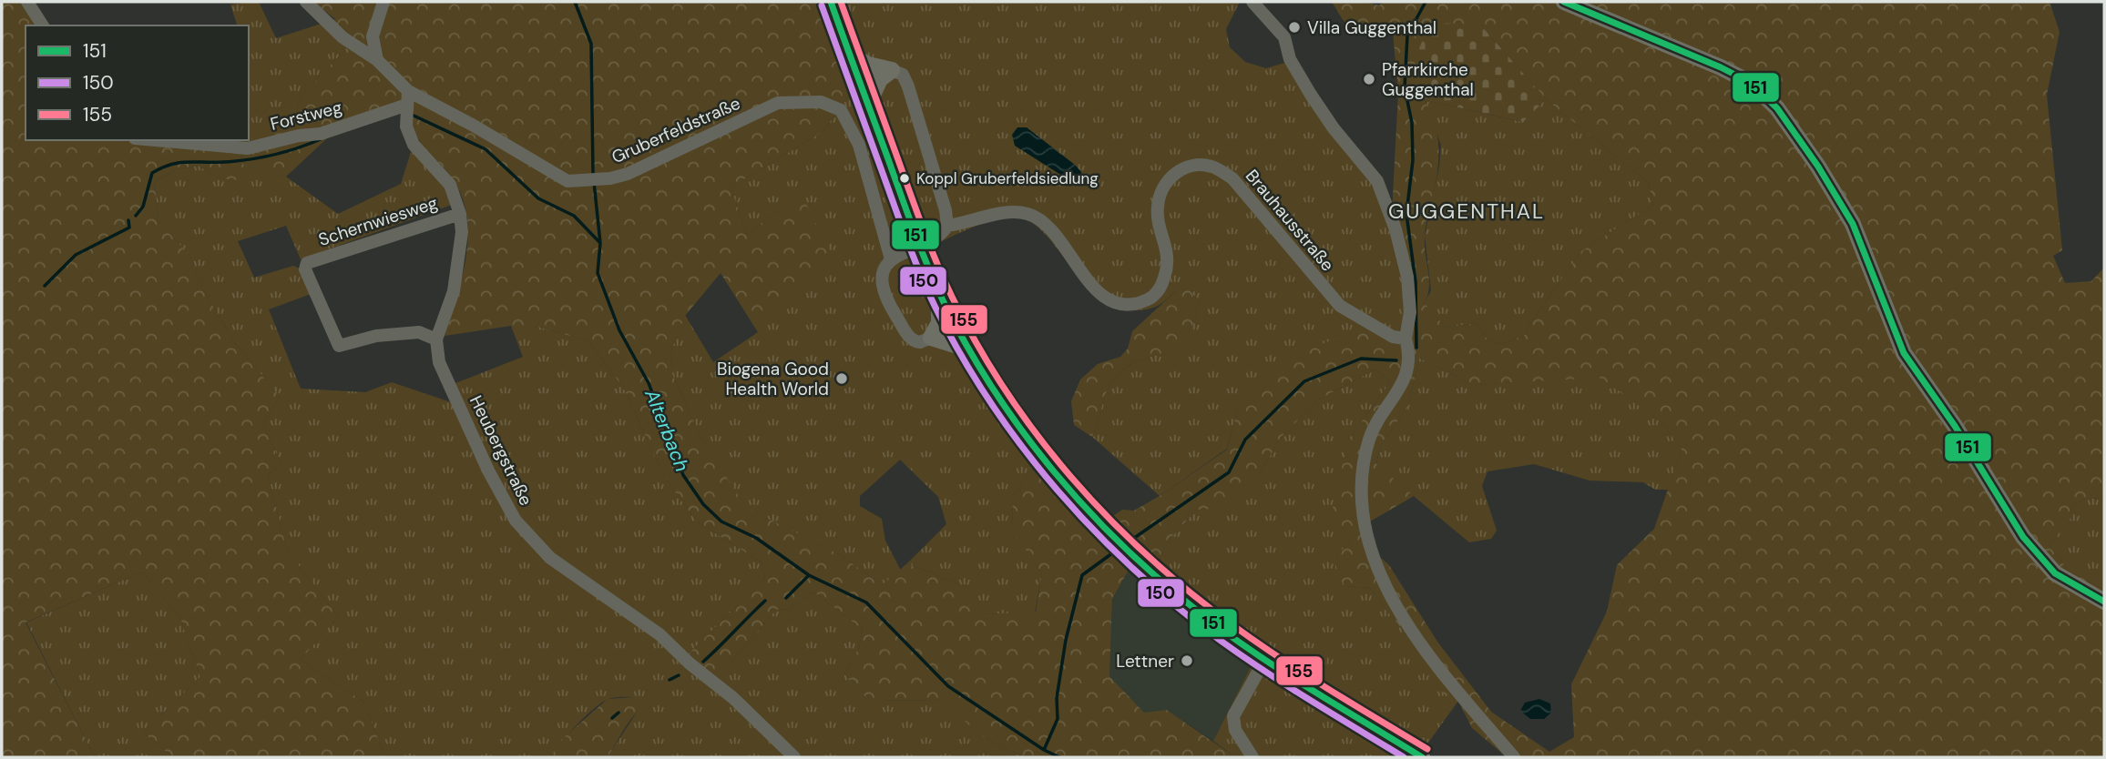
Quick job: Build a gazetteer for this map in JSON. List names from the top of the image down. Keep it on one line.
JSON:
{"streets":{"street":["Forstweg","Gruberfeldstraße","Brauhausstraße","Schernwiesweg","Heubergstraße"]},"crossings":[["Forstweg","Heubergstraße"],["Gruberfeldstraße","Heubergstraße"],["Schernwiesweg","Heubergstraße"]],"districts":["GUGGENTHAL"],"water":["Alterbach"],"places":["Villa Guggenthal","Pfarrkirche Guggenthal","Koppl Gruberfeldsiedlung","Biogena Good Health World","Lettner"],"lines":["transit line 151","transit line 155","transit line 150"],"legend":["151","150","155"]}
